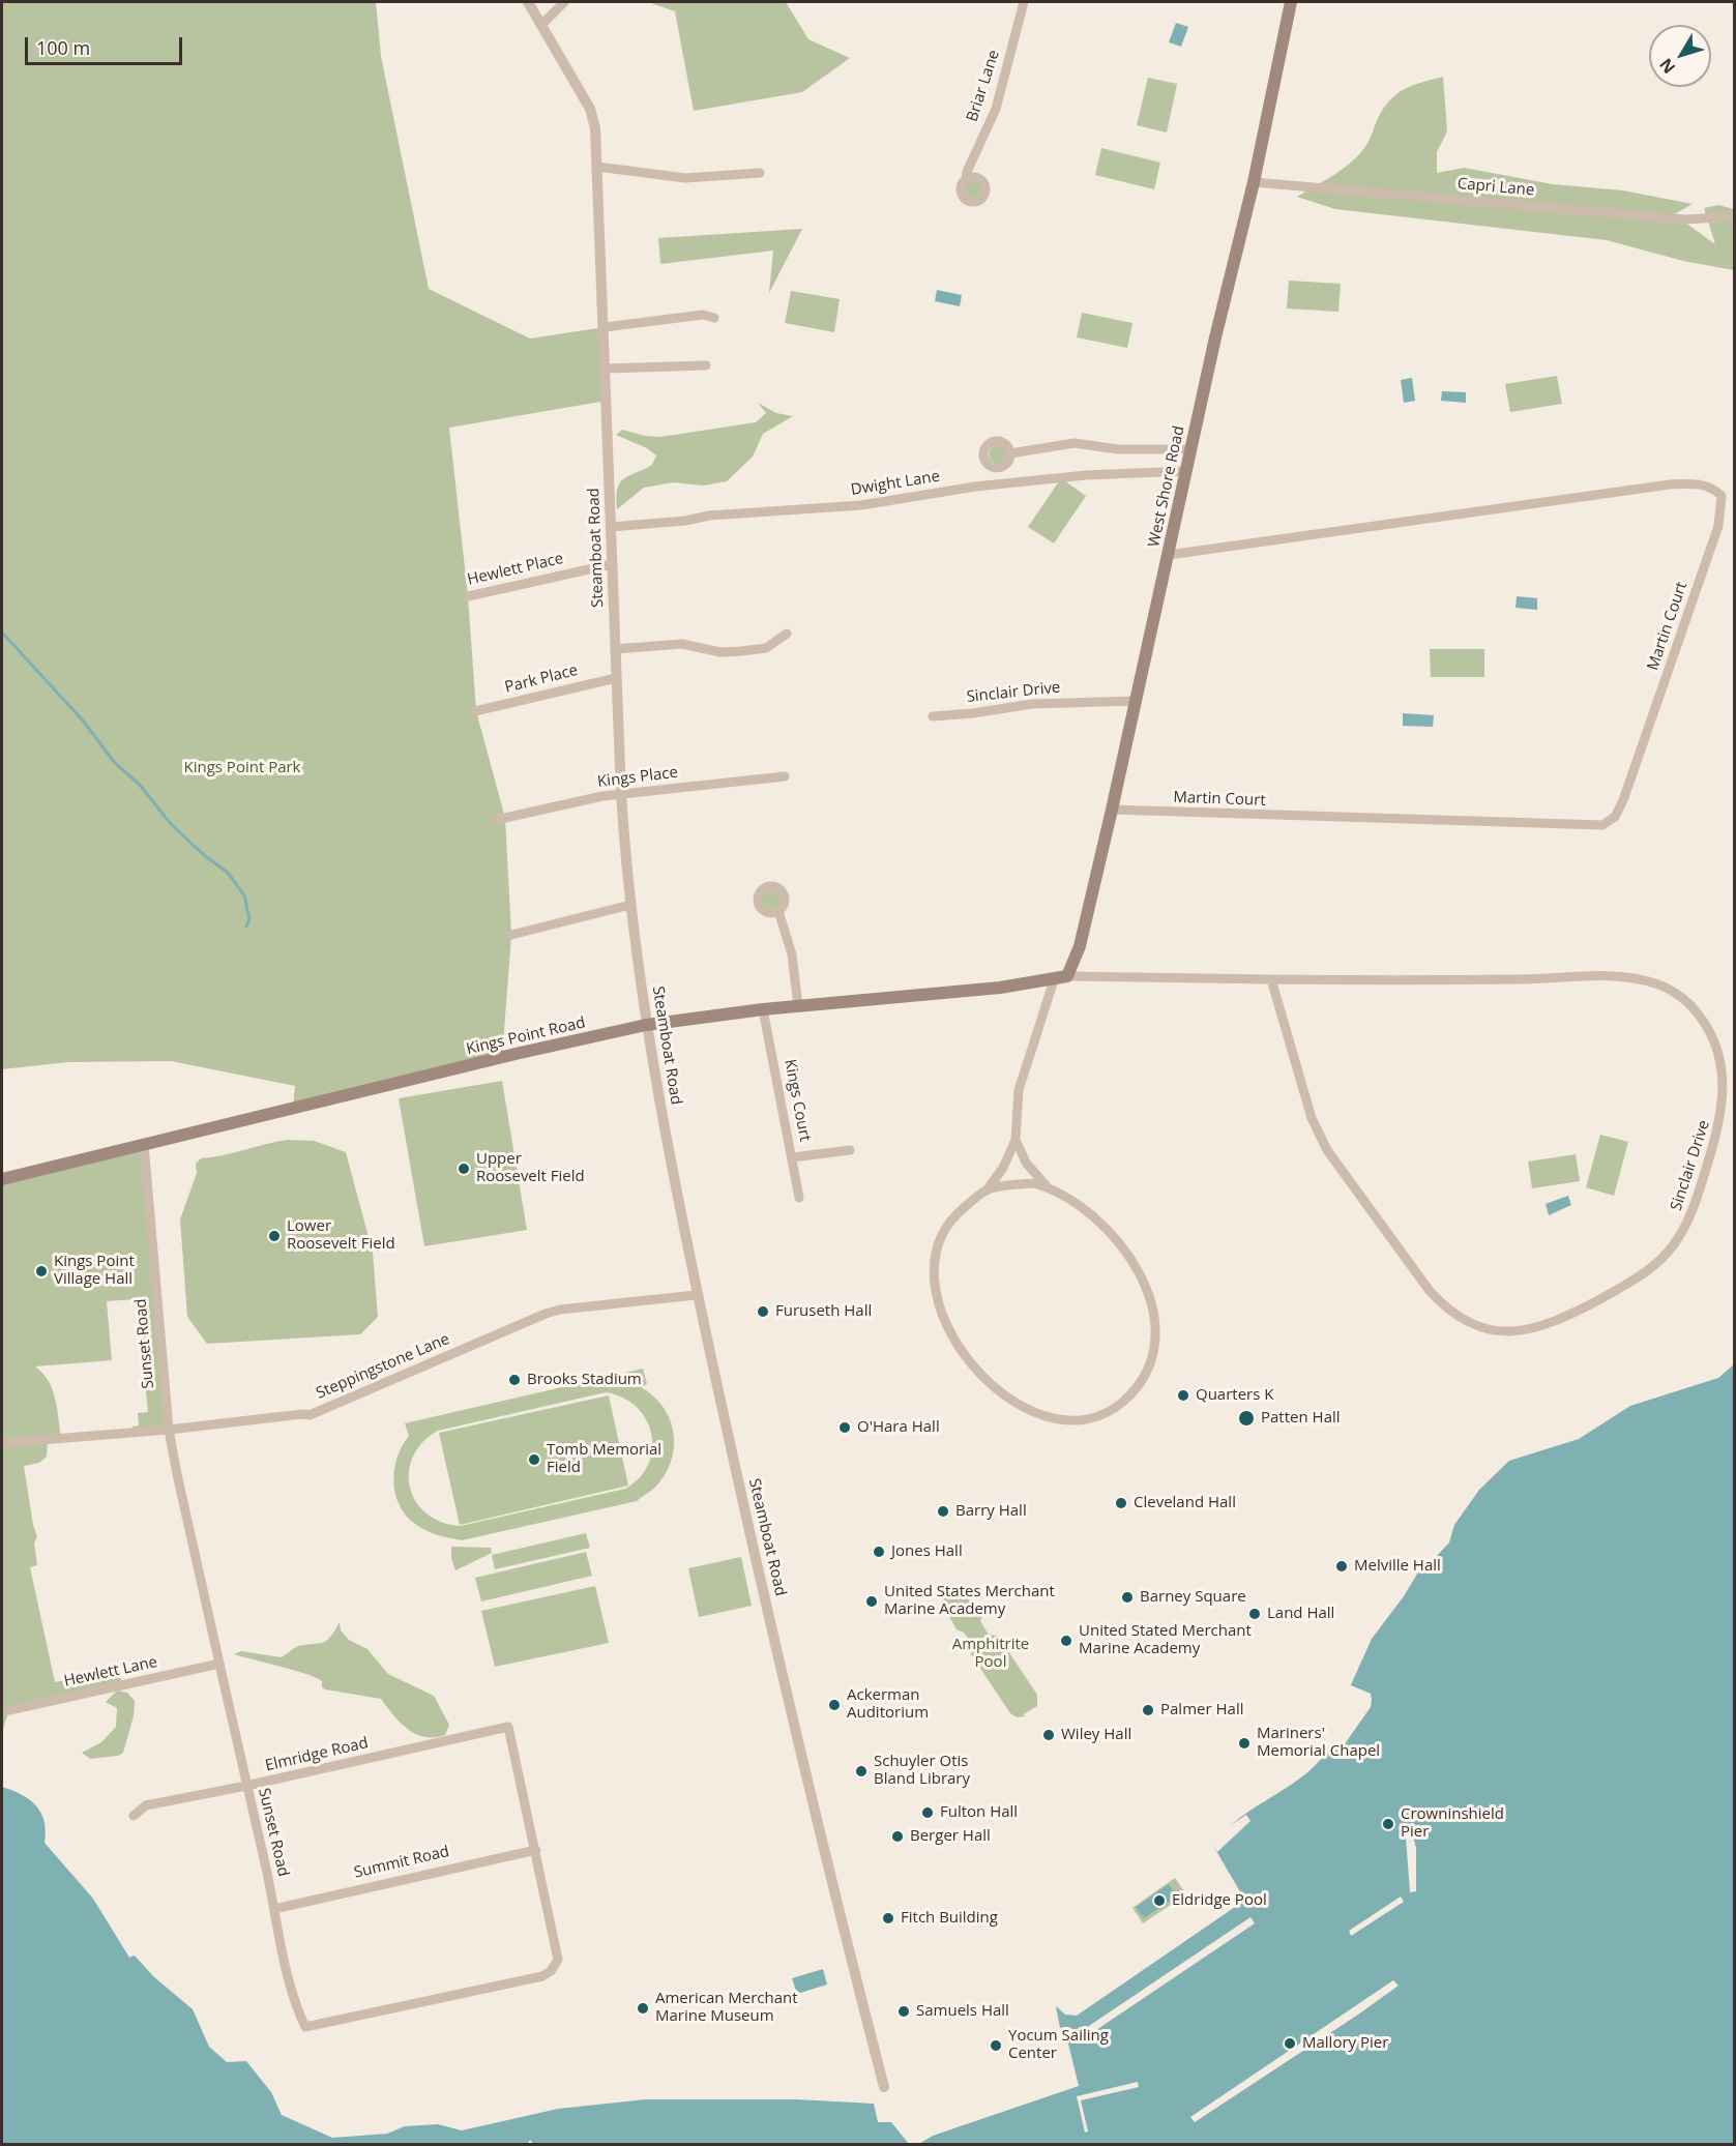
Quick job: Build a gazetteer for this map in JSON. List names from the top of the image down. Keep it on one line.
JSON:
{"streets":{"main road":["West Shore Road","Kings Point Road"],"street":["Briar Lane","Capri Lane","Dwight Lane","Steamboat Road","Hewlett Place","Martin Court","Park Place","Sinclair Drive","Kings Place","Kings Court","Sunset Road","Steppingstone Lane","Hewlett Lane","Elmridge Road","Summit Road"]},"crossings":[["Capri Lane","West Shore Road"],["Dwight Lane","West Shore Road"],["Dwight Lane","Steamboat Road"],["West Shore Road","Martin Court"],["West Shore Road","Sinclair Drive"],["West Shore Road","Kings Point Road"],["Steamboat Road","Hewlett Place"],["Steamboat Road","Park Place"],["Steamboat Road","Kings Place"],["Steamboat Road","Kings Point Road"],["Steamboat Road","Steppingstone Lane"],["Sinclair Drive","Kings Point Road"],["Kings Point Road","Kings Court"],["Kings Point Road","Sunset Road"],["Sunset Road","Steppingstone Lane"],["Sunset Road","Hewlett Lane"],["Sunset Road","Elmridge Road"],["Sunset Road","Summit Road"]],"parks":["Kings Point Park","Amphitrite Pool"],"places":["Upper Roosevelt Field","Lower Roosevelt Field","Kings Point Village Hall","Furuseth Hall","Brooks Stadium","Quarters K","Patten Hall","O'Hara Hall","Tomb Memorial Field","Cleveland Hall","Barry Hall","Jones Hall","Melville Hall","Barney Square","United States Merchant Marine Academy","Land Hall","United Stated Merchant Marine Academy","Ackerman Auditorium","Palmer Hall","Wiley Hall","Mariners' Memorial Chapel","Schuyler Otis Bland Library","Fulton Hall","Crowninshield Pier","Berger Hall","Eldridge Pool","Fitch Building","American Merchant Marine Museum","Samuels Hall","Mallory Pier","Yocum Sailing Center"],"scale_bar":"100 m","north":"bottom left"}
